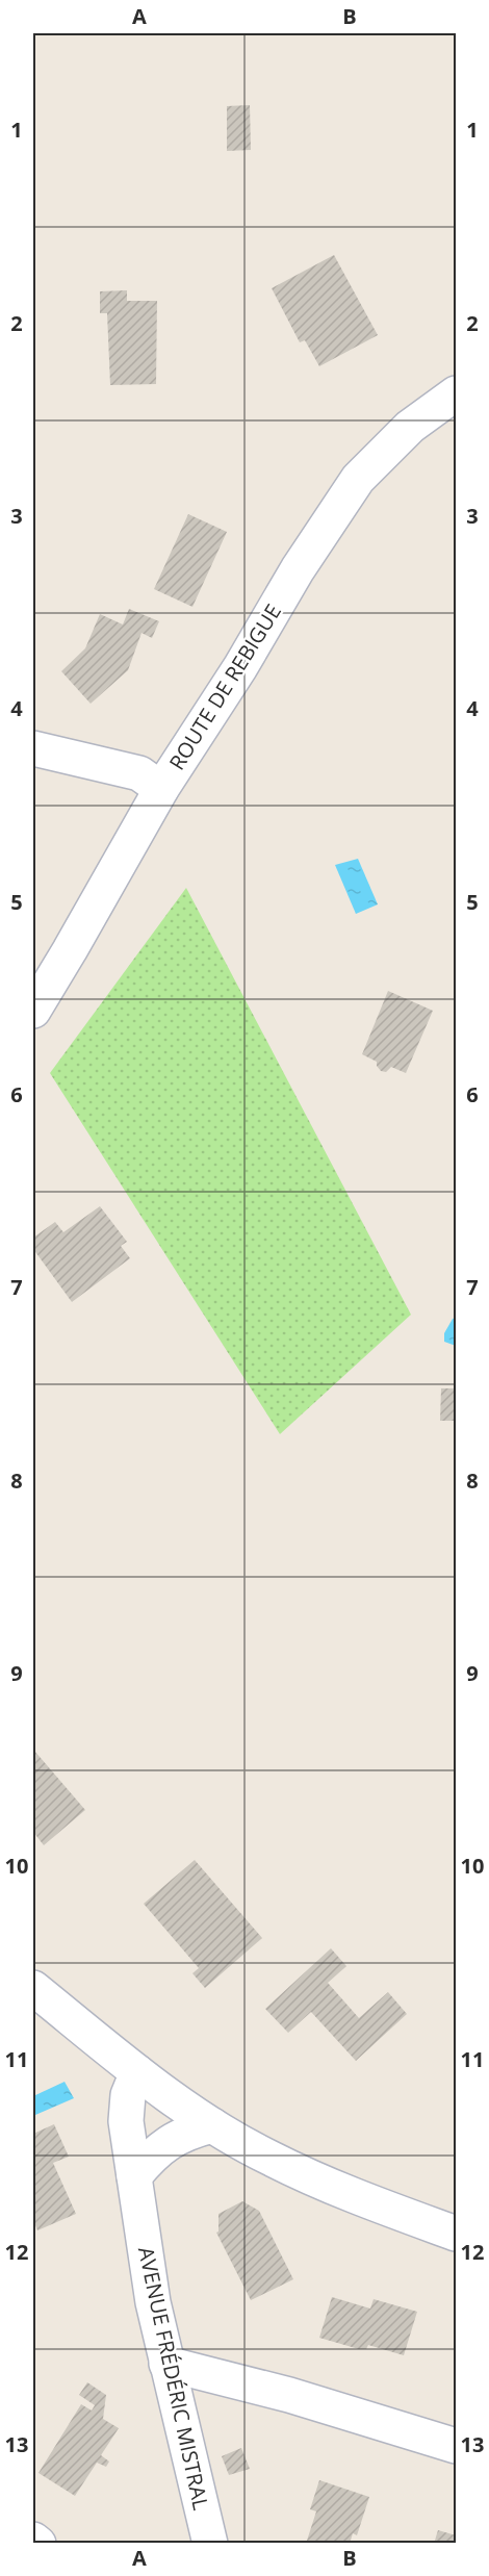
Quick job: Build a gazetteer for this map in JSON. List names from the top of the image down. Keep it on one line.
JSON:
{"streets":{"street":["ROUTE DE REBIGUE","AVENUE FRÉDÉRIC MISTRAL"]},"grid":{"columns":["A","B"],"rows":["1","2","3","4","5","6","7","8","9","10","11","12","13"]}}
